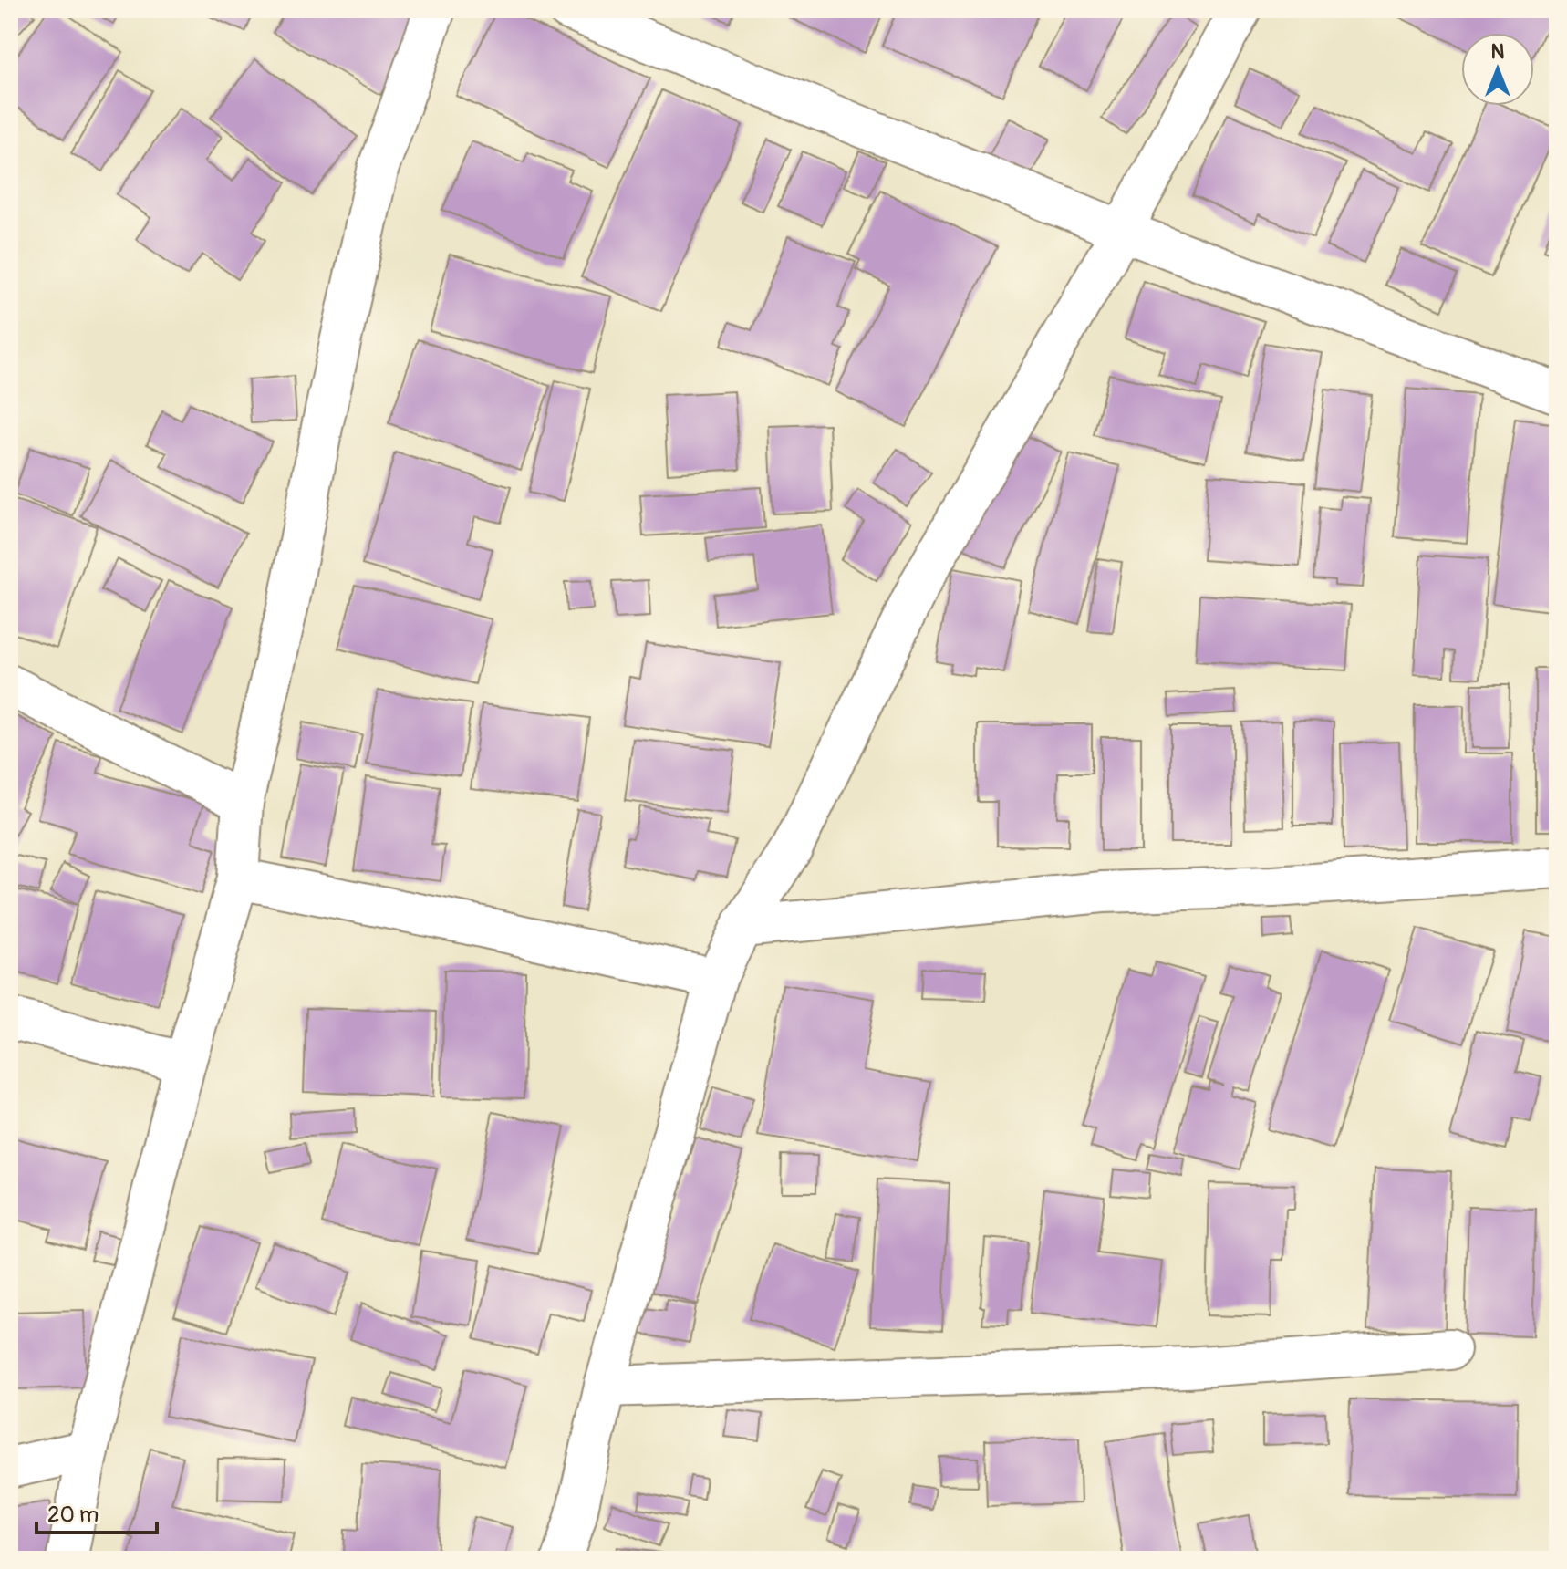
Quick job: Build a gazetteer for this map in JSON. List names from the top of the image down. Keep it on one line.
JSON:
{"scale_bar":"20 m","north":"top"}
